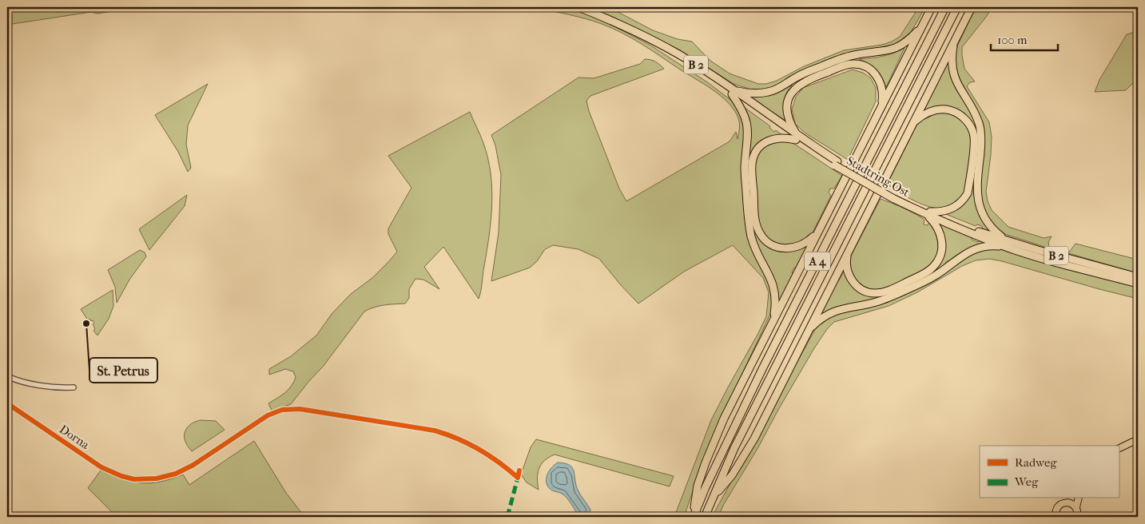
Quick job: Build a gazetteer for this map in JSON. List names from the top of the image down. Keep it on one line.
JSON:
{"streets":{"highway":["B 2","Stadtring Ost","A 4"],"street":["Dorna"]},"crossings":[["B 2","Stadtring Ost"]],"places":["St. Petrus"],"legend":["Radweg","Weg"],"scale_bar":"100 m"}
